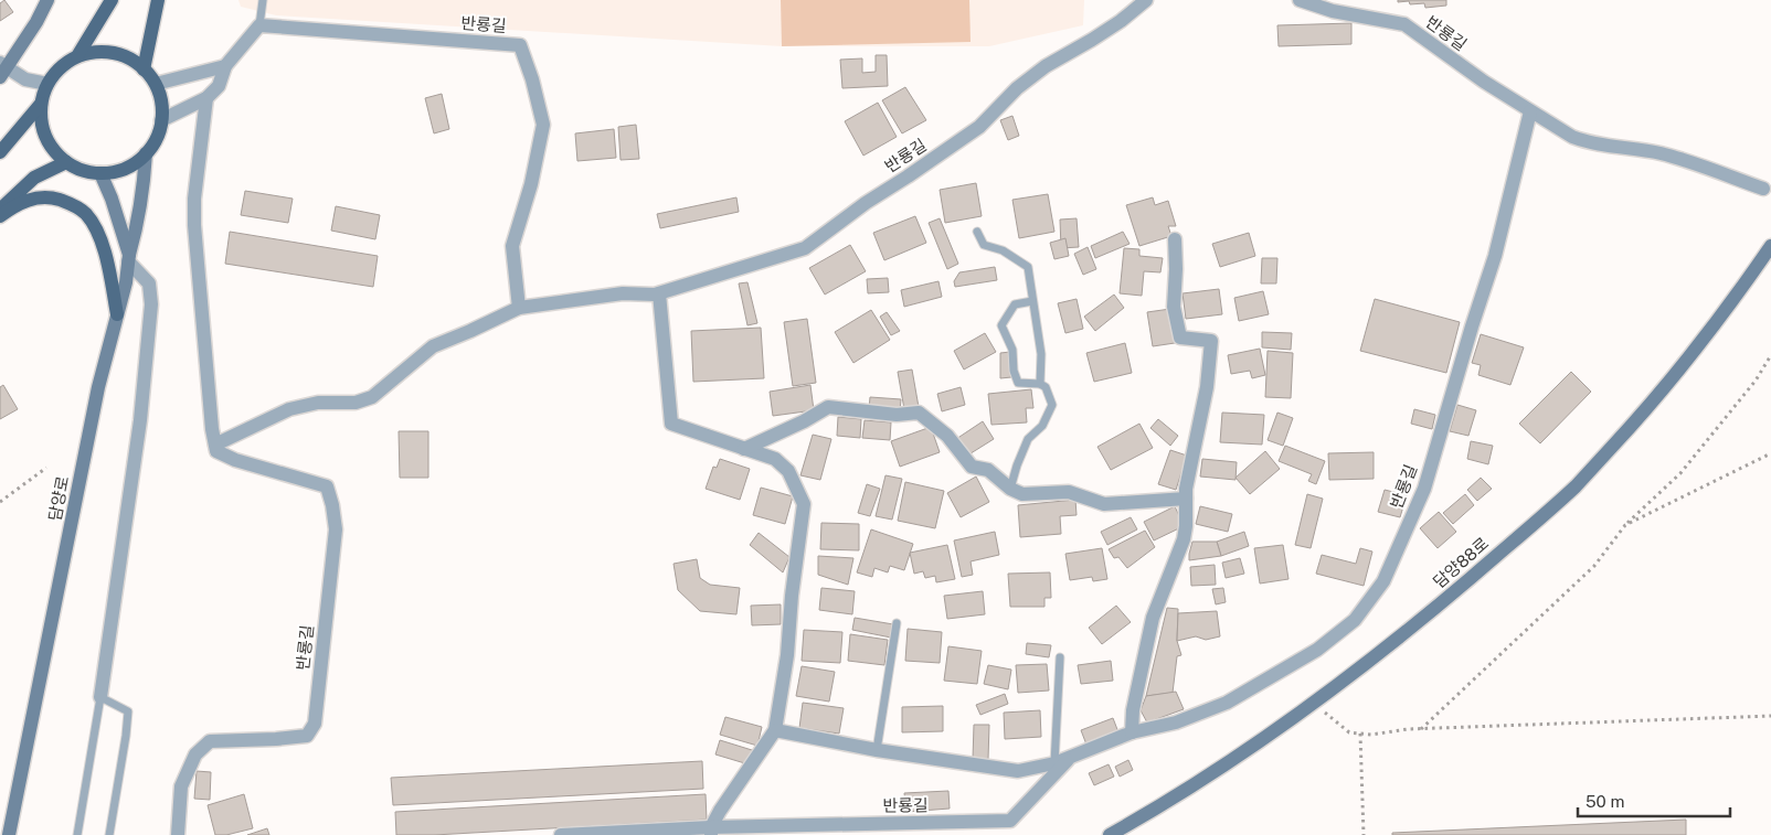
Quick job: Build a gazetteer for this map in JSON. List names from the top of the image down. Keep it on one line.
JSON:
{"streets":{"main road":["담양로","담양88로"],"street":["반룡길"]},"scale_bar":"50 m"}
